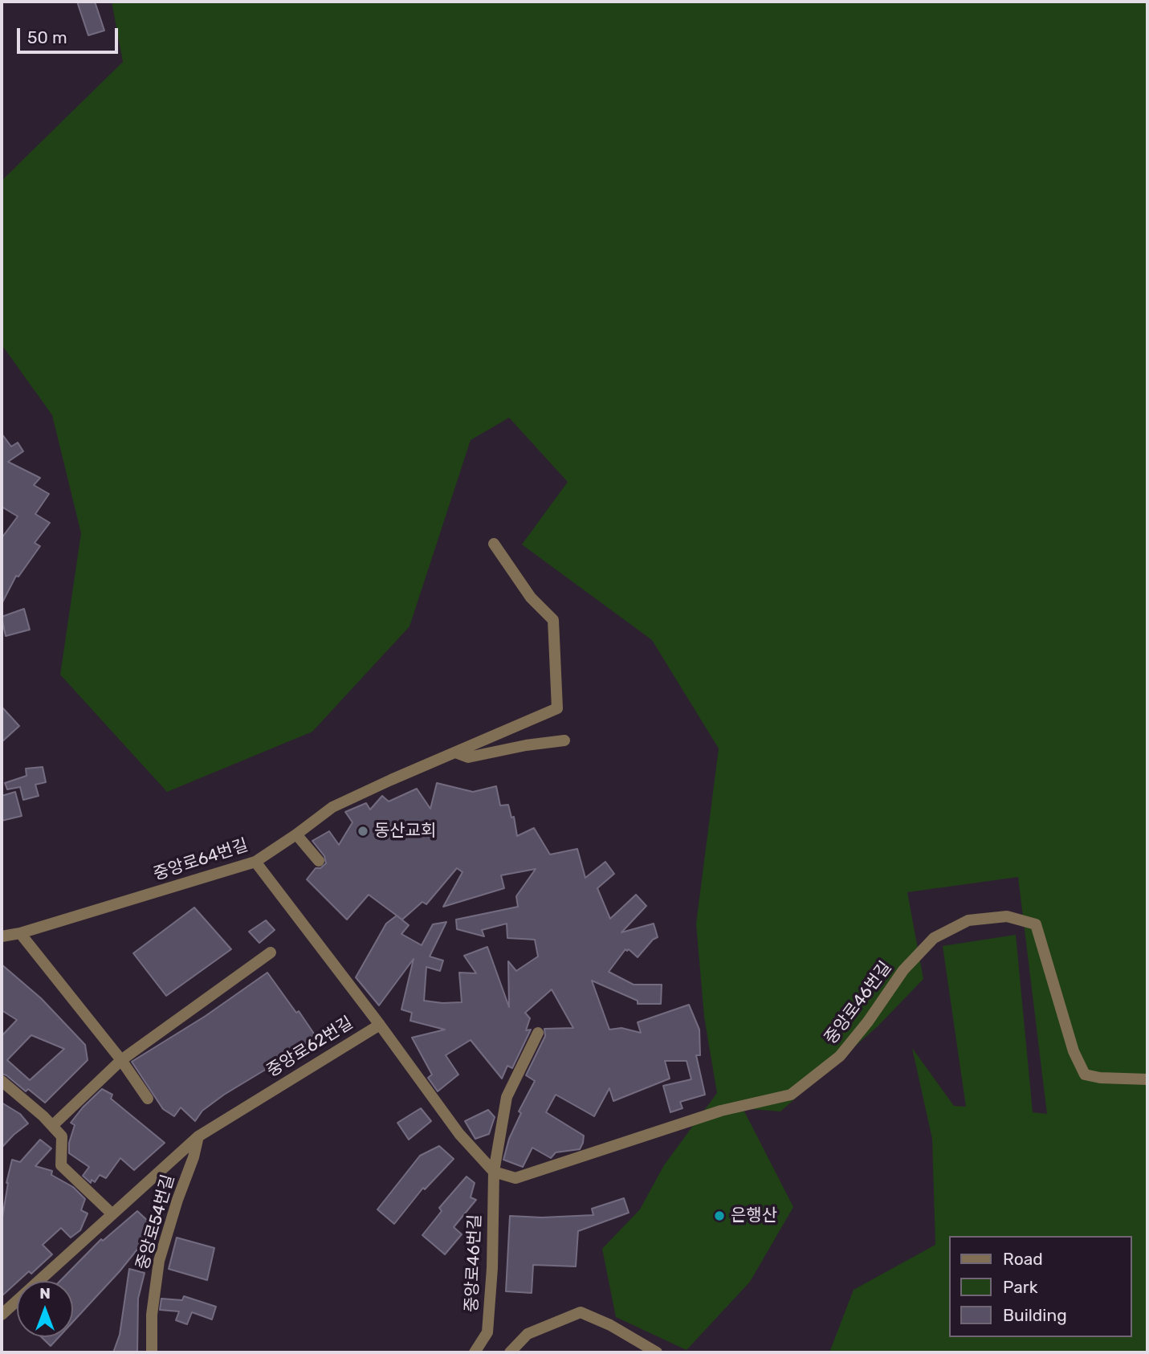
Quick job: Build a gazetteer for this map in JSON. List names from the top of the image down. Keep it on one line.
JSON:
{"streets":{"street":["중앙로64번길","중앙로46번길","중앙로62번길","중앙로54번길"]},"crossings":[["중앙로46번길","중앙로62번길"],["중앙로62번길","중앙로54번길"]],"places":["동산교회","은행산"],"legend":["Road","Park","Building"],"scale_bar":"50 m","north":"top"}
